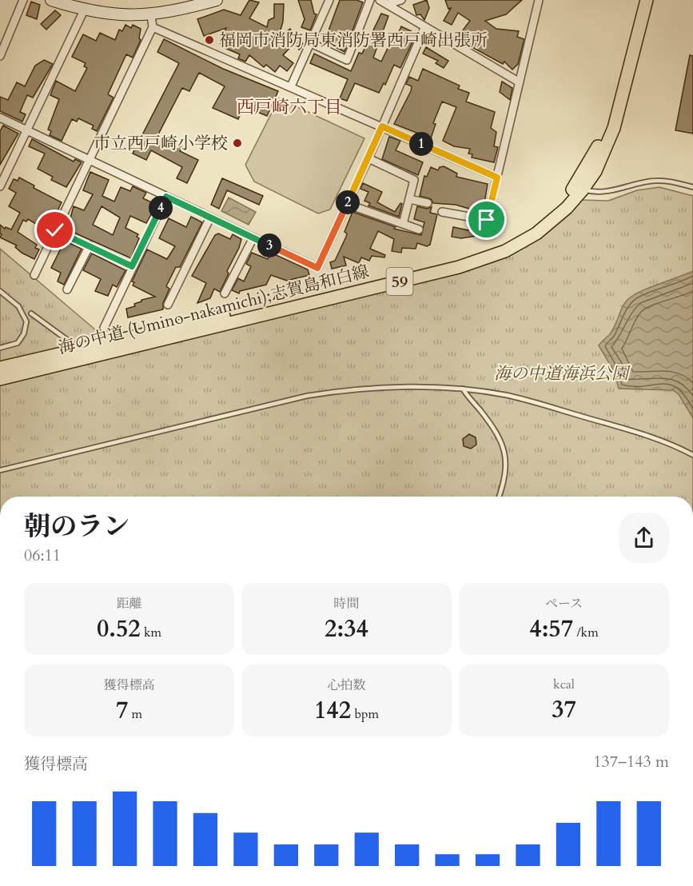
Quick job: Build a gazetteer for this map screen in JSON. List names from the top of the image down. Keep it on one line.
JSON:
{"streets":{"main road":["59","海の中道 (Umino-nakamichi);志賀島和白線"]},"districts":["西戸崎六丁目"],"parks":["海の中道海浜公園"],"places":["福岡市消防局東消防署西戸崎出張所","市立西戸崎小学校"],"page":{"pins":["1","2","4","3"],"heading":["朝のラン","06:11"],"stats":[["距離","0.52 km"],["時間","2:34"],["ペース","4:57 /km"],["獲得標高","7 m"],["心拍数","142 bpm"],["kcal","37"]],"chart":["獲得標高","137–143 m"]}}
